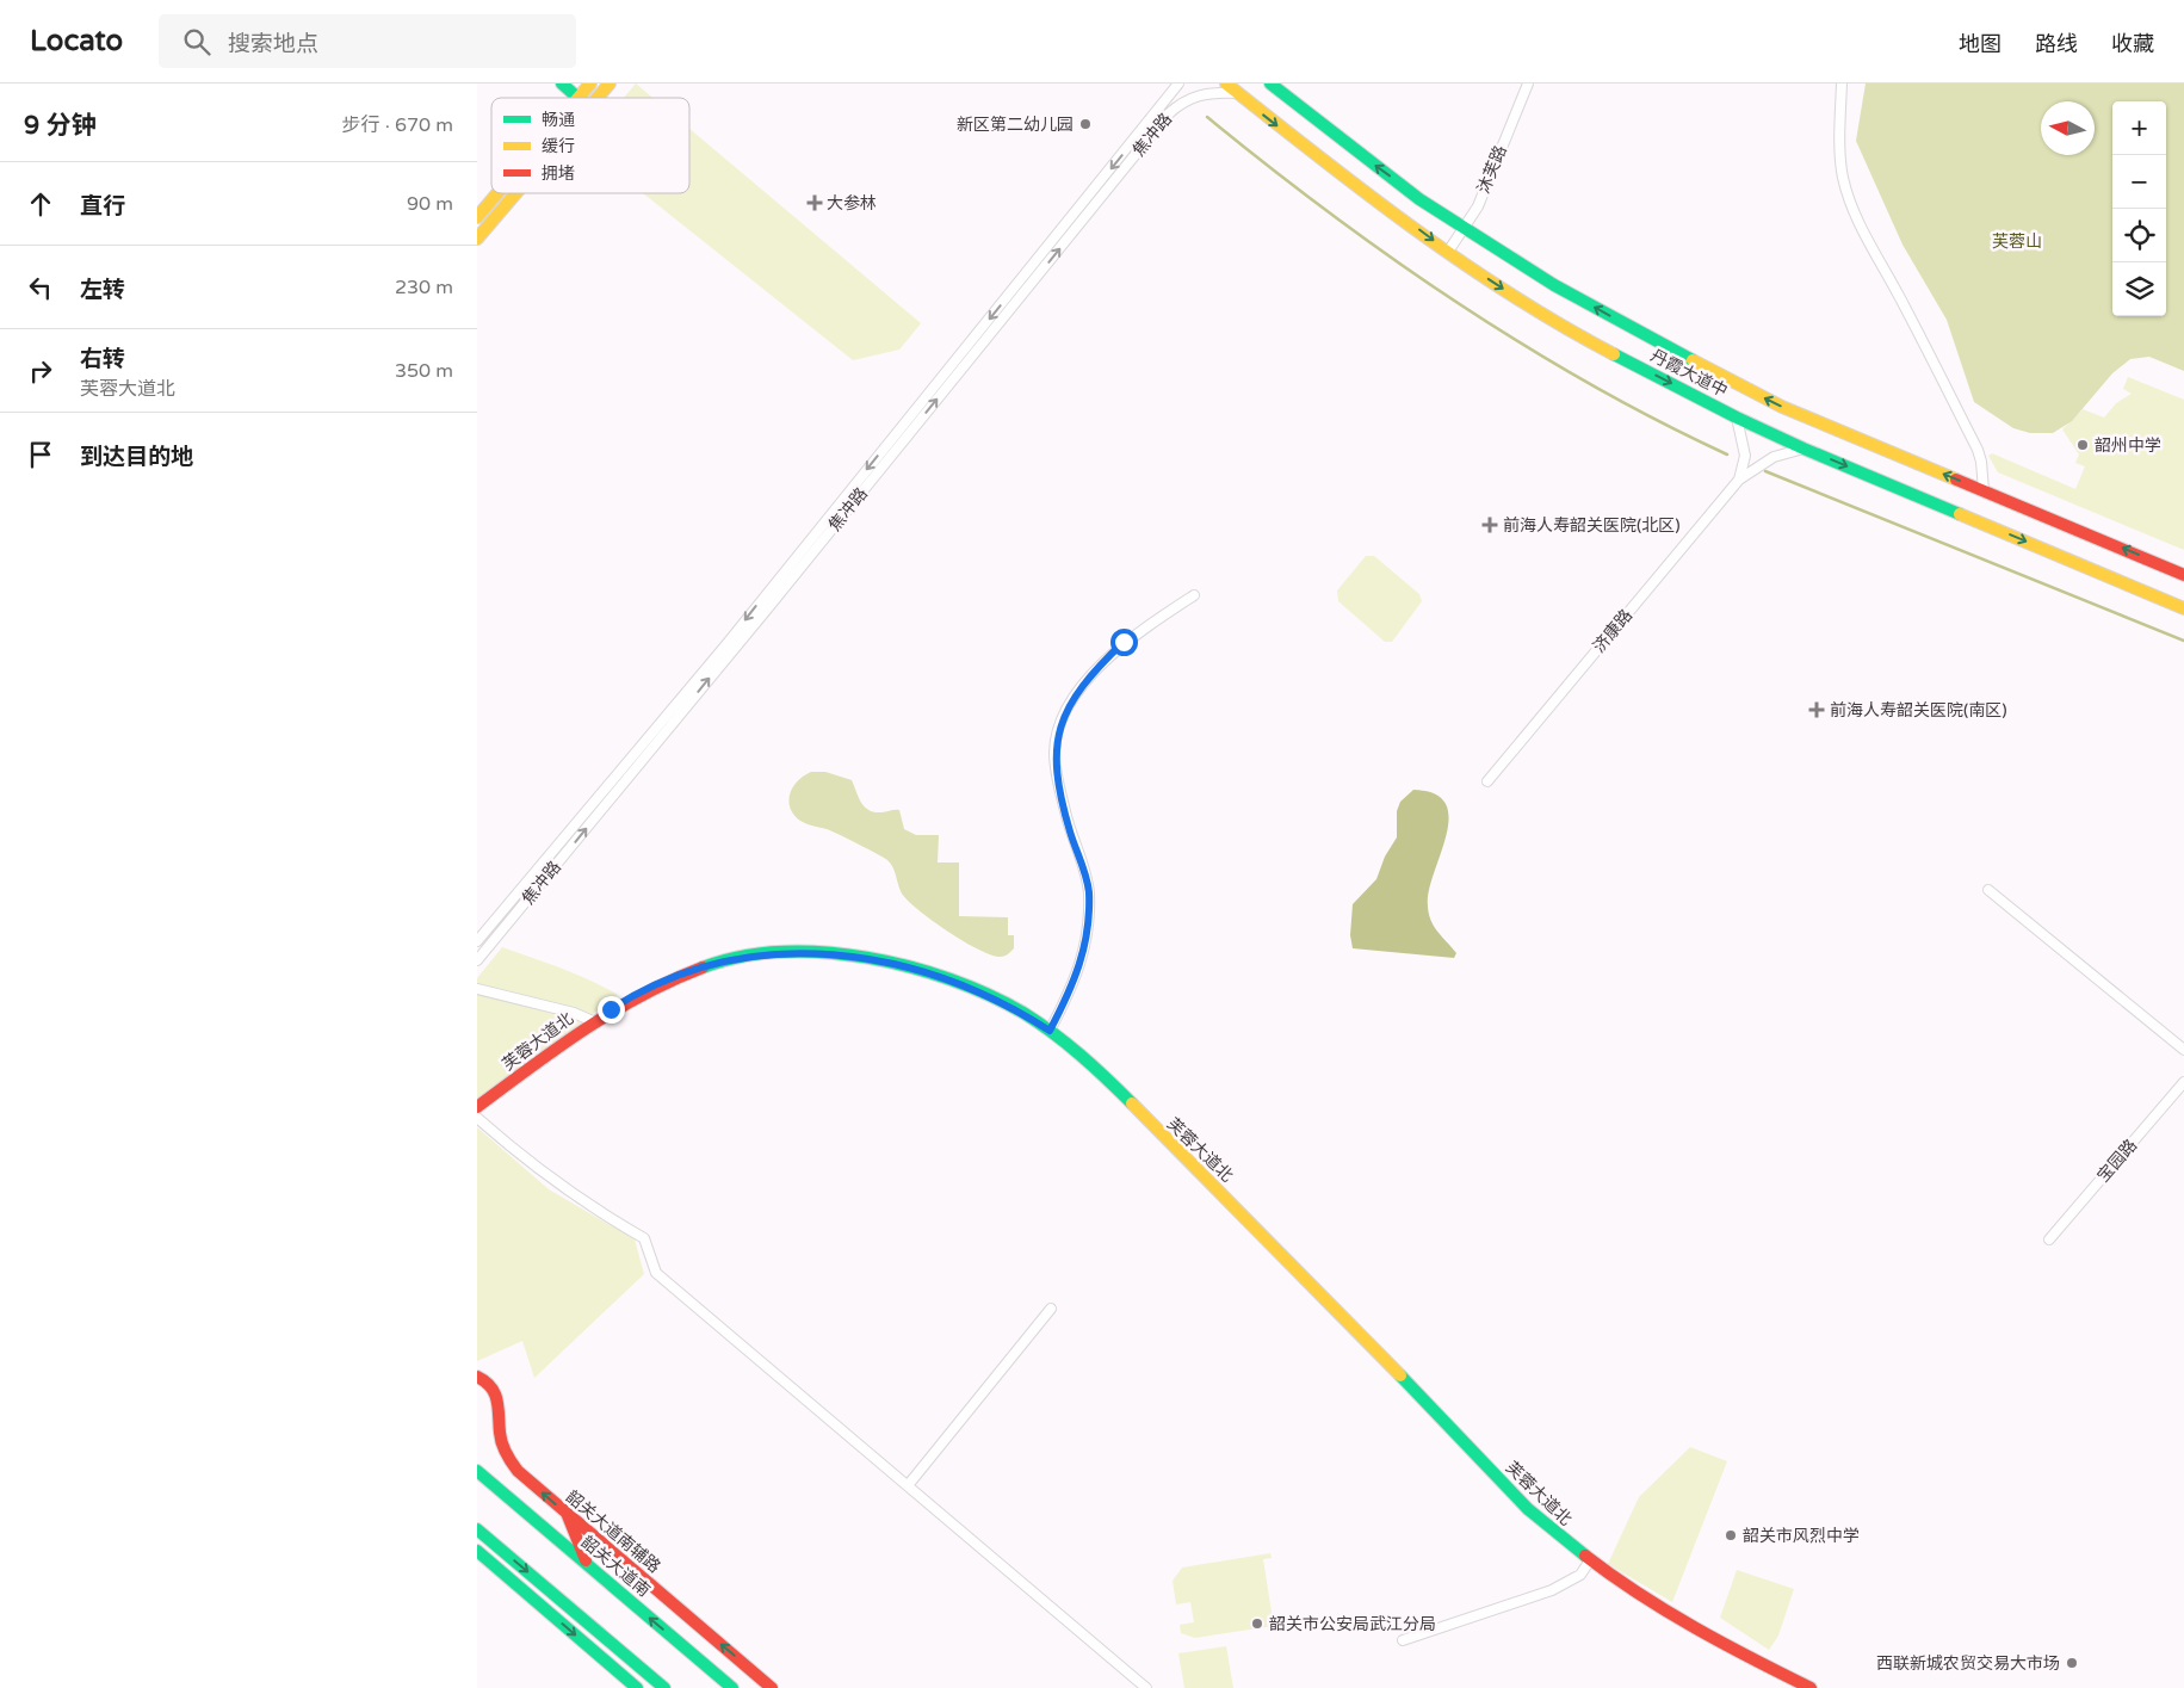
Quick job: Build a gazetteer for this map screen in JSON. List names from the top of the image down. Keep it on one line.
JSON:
{"streets":{"main road":["丹霞大道中","芙蓉大道北","韶关大道南辅路","韶关大道南"],"street":["焦冲路","沐芙路","济康路","宝园路"]},"crossings":[["焦冲路","丹霞大道中"],["沐芙路","丹霞大道中"],["丹霞大道中","济康路"]],"parks":["芙蓉山"],"places":{"other":["新区第二幼儿园","韶州中学","韶关市风烈中学","韶关市公安局武江分局","西联新城农贸交易大市场"],"health":["大参林","前海人寿韶关医院(北区)","前海人寿韶关医院(南区)"]},"legend":["畅通","缓行","拥堵"],"north":"left","page":{"header":"Locato","search":"搜索地点","nav":["地图","路线","收藏"],"heading":["9 分钟","步行 · 670 m"],"map_buttons":["+","−"],"list":[["直行","90 m"],["左转","230 m"],["右转","芙蓉大道北","350 m"],"到达目的地"]}}
